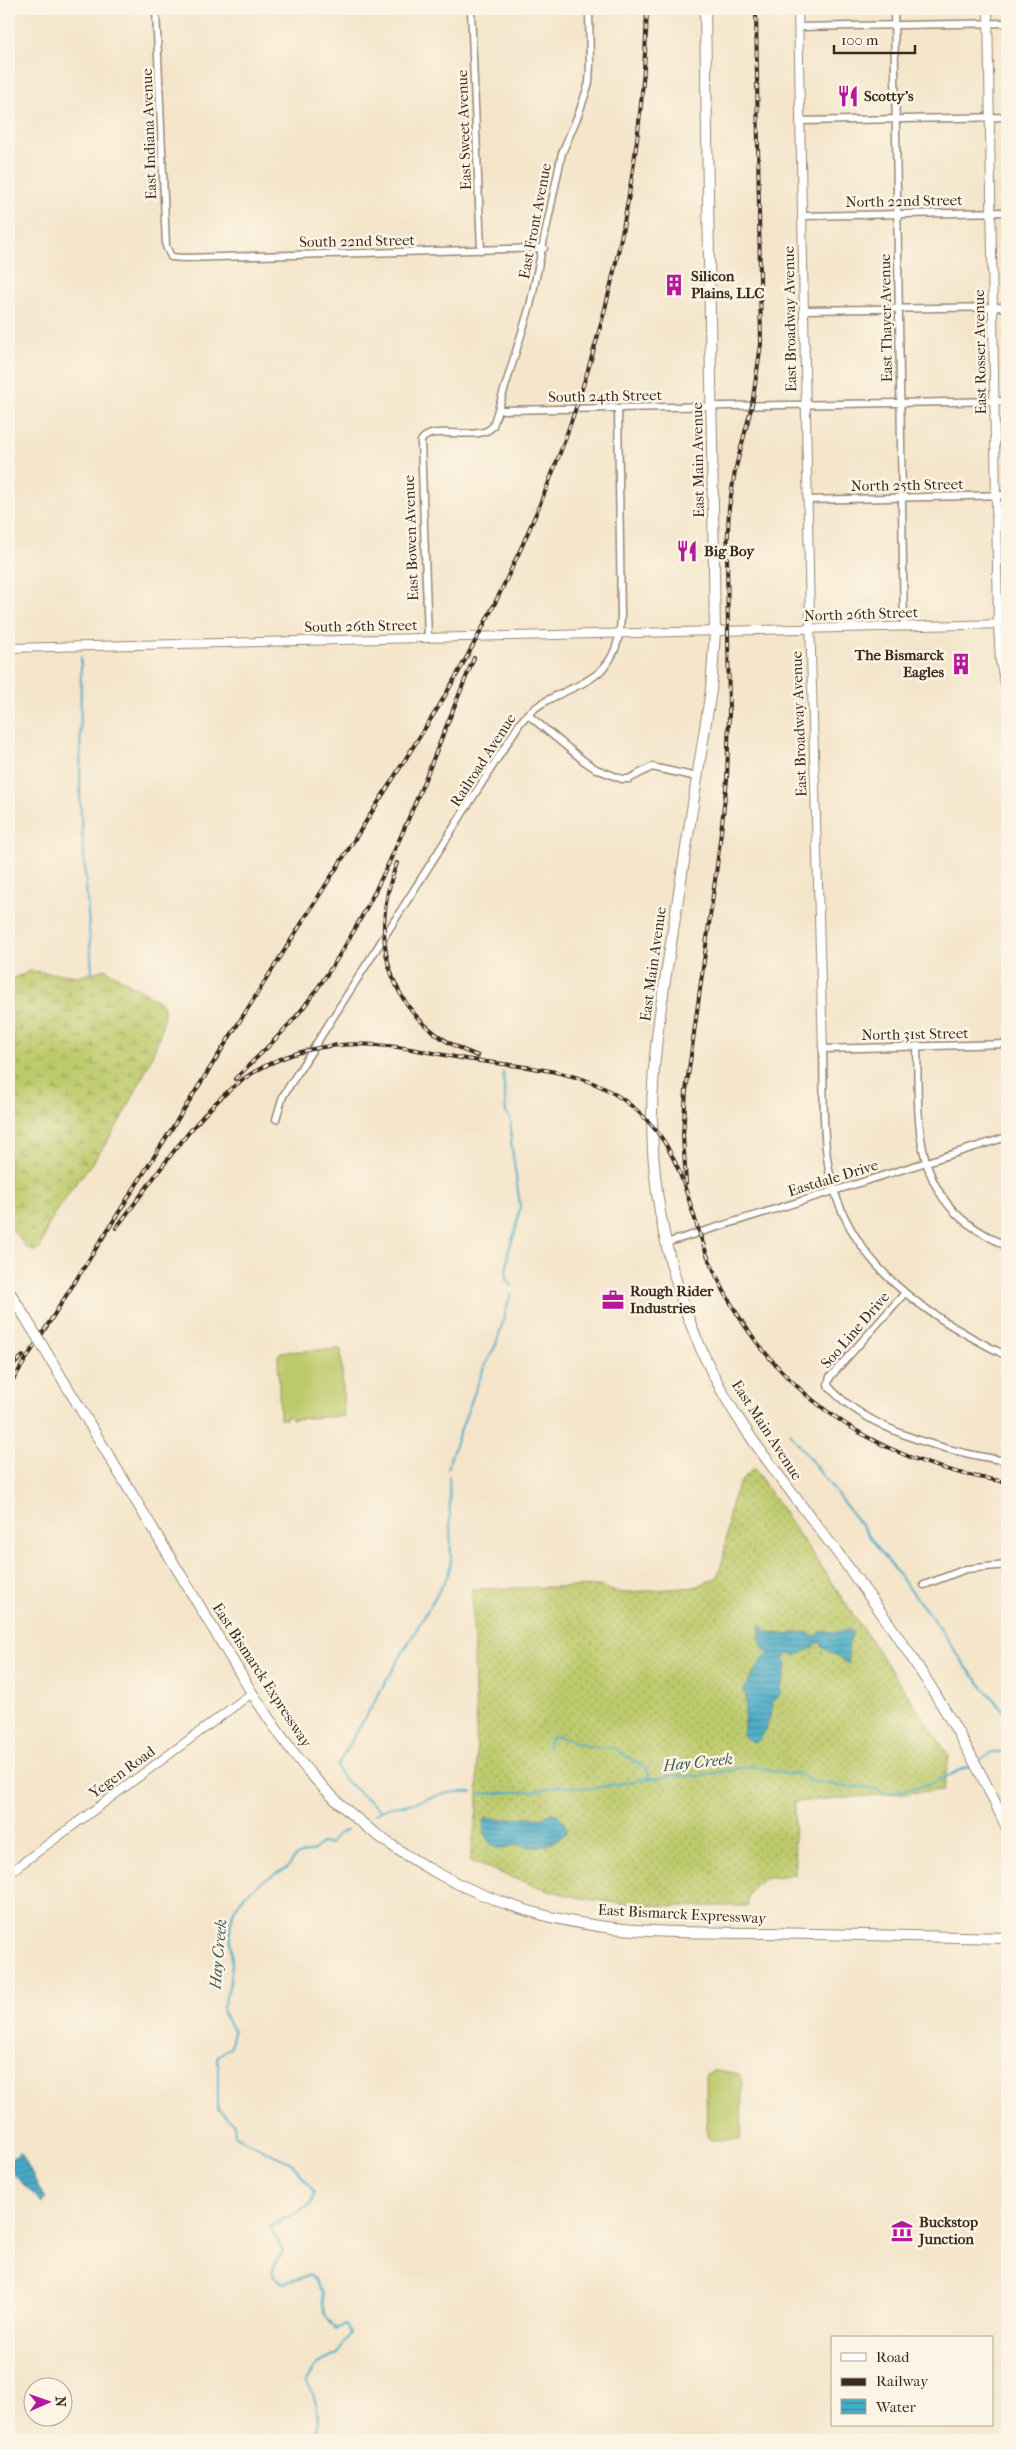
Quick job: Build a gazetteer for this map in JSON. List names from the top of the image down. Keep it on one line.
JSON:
{"streets":{"main road":["East Main Avenue","East Bismarck Expressway"],"street":["East Sweet Avenue","East Indiana Avenue","North 22nd Street","East Front Avenue","South 22nd Street","East Thayer Avenue","East Broadway Avenue","East Rosser Avenue","South 24th Street","North 25th Street","East Bowen Avenue","North 26th Street","South 26th Street","Railroad Avenue","North 31st Street","Eastdale Drive","Soo Line Drive","Yegen Road"]},"crossings":[["East Sweet Avenue","South 22nd Street"],["East Indiana Avenue","South 22nd Street"],["North 22nd Street","East Thayer Avenue"],["North 22nd Street","East Broadway Avenue"],["North 22nd Street","East Rosser Avenue"],["East Front Avenue","South 22nd Street"],["East Front Avenue","South 24th Street"],["East Front Avenue","East Bowen Avenue"],["East Thayer Avenue","South 24th Street"],["East Thayer Avenue","North 25th Street"],["East Thayer Avenue","North 26th Street"],["East Broadway Avenue","South 24th Street"],["East Broadway Avenue","North 25th Street"],["East Broadway Avenue","North 26th Street"],["East Broadway Avenue","North 31st Street"],["East Broadway Avenue","Eastdale Drive"],["East Broadway Avenue","Soo Line Drive"],["East Rosser Avenue","South 24th Street"],["East Rosser Avenue","North 25th Street"],["East Rosser Avenue","North 26th Street"],["South 24th Street","East Main Avenue"],["South 24th Street","Railroad Avenue"],["East Main Avenue","North 26th Street"],["East Main Avenue","South 26th Street"],["East Main Avenue","Eastdale Drive"],["East Bowen Avenue","South 26th Street"],["North 26th Street","South 26th Street"],["South 26th Street","Railroad Avenue"],["East Bismarck Expressway","Yegen Road"]],"water":["Hay Creek"],"places":{"restaurant":["Scotty's","Big Boy"],"building":["Silicon Plains, LLC","The Bismarck Eagles"],"office":["Rough Rider Industries"],"museum":["Buckstop Junction"]},"legend":["Road","Railway","Water"],"scale_bar":"100 m","north":"right"}
